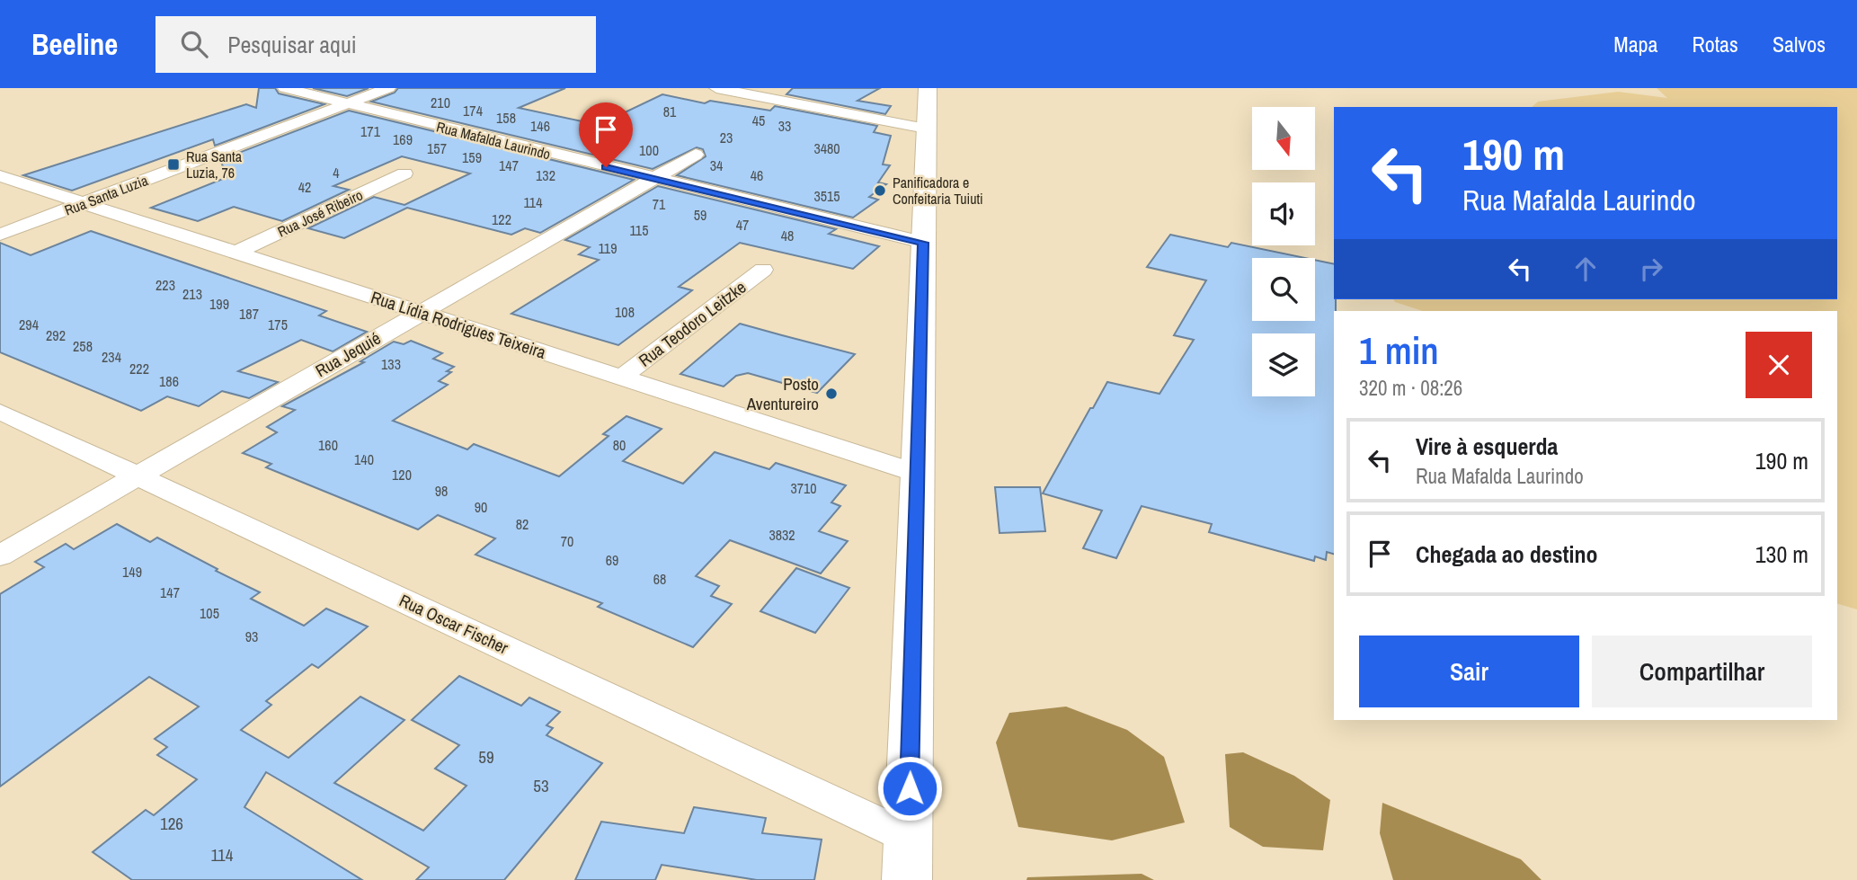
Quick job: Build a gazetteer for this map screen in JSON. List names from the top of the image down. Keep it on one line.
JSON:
{"streets":{"street":["Rua Mafalda Laurindo","Rua Santa Luzia","Rua José Ribeiro","Rua Teodoro Leitzke","Rua Lídia Rodrigues Teixeira","Rua Jequié","Rua Oscar Fischer"]},"crossings":[["Rua Mafalda Laurindo","Rua Santa Luzia"],["Rua Mafalda Laurindo","Rua Jequié"],["Rua Santa Luzia","Rua Lídia Rodrigues Teixeira"],["Rua José Ribeiro","Rua Lídia Rodrigues Teixeira"],["Rua Teodoro Leitzke","Rua Lídia Rodrigues Teixeira"],["Rua Lídia Rodrigues Teixeira","Rua Jequié"],["Rua Jequié","Rua Oscar Fischer"]],"places":{"transit":["Rua Santa Luzia, 76"],"other":["Panificadora e Confeitaria Tuiuti","Posto Aventureiro"]},"house_numbers":["210","174","81","158","45","146","33","171","23","169","157","3480","100","159","147","34","4","132","46","42","3515","114","71","59","122","47","115","48","119","223","213","199","108","187","294","175","292","258","234","133","222","186","160","80","140","120","3710","98","90","82","3832","70","69","149","68","147","105","93","59","53","126","114"],"north":"bottom","page":{"header":"Beeline","search":"Pesquisar aqui","nav":["Mapa","Rotas","Salvos"],"turn":["190 m","Rua Mafalda Laurindo"],"heading":["1 min","320 m · 08:26"],"list":[{"name":"Vire à esquerda","note":"Rua Mafalda Laurindo","value":"190 m"},{"name":"Chegada ao destino","value":"130 m"}],"buttons":["Sair","Compartilhar"]}}
